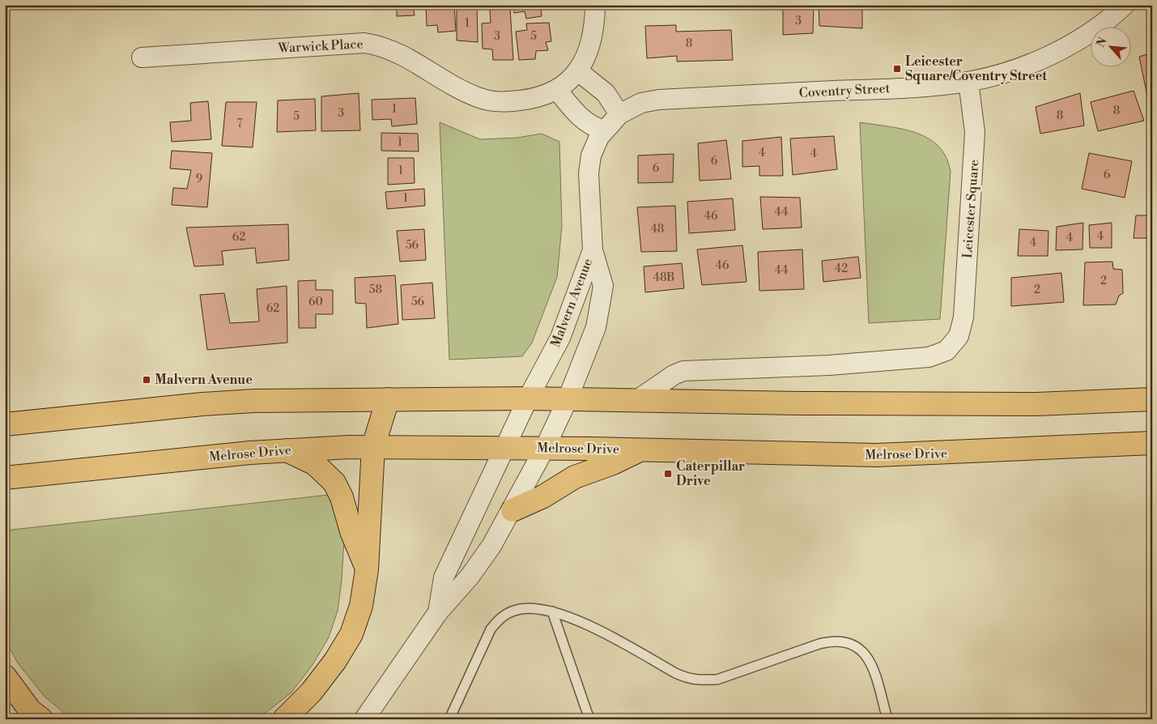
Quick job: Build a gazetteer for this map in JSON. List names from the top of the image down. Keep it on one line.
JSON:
{"streets":{"main road":["Melrose Drive"],"street":["Warwick Place","Coventry Street","Leicester Square","Malvern Avenue"]},"crossings":[["Coventry Street","Leicester Square"],["Coventry Street","Malvern Avenue"]],"places":{"transit":["Leicester Square/Coventry Street","Malvern Avenue","Caterpillar Drive"]},"house_numbers":["3","1","3","5","8","1","8","3","8","5","7","1","4","4","6","6","1","6","9","1","44","46","48","4","62","4","4","56","46","42","44","48B","2","58","2","60","56","62"],"north":"top left"}
